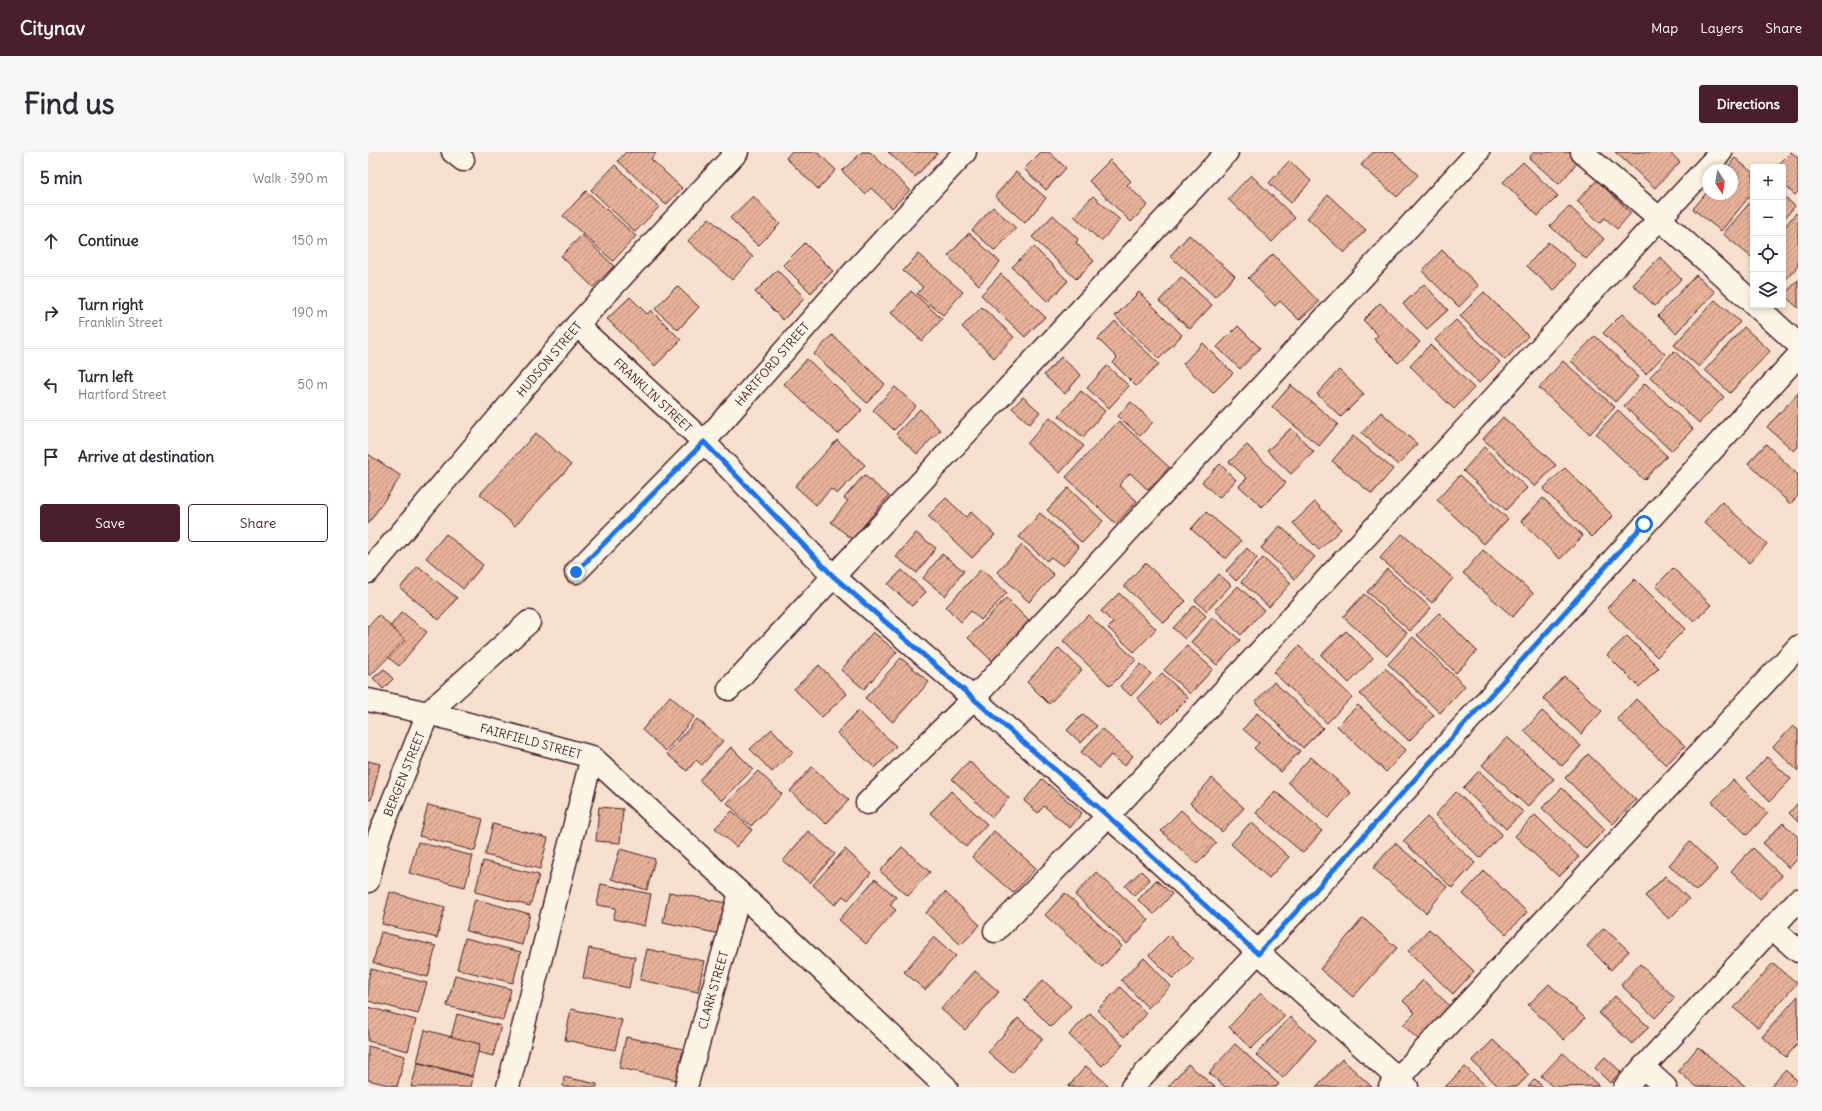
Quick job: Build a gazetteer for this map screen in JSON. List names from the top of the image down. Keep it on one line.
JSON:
{"streets":{"street":["HUDSON STREET","HARTFORD STREET","FRANKLIN STREET","FAIRFIELD STREET","BERGEN STREET","CLARK STREET"]},"crossings":[["HUDSON STREET","FRANKLIN STREET"],["HARTFORD STREET","FRANKLIN STREET"],["FAIRFIELD STREET","BERGEN STREET"],["FAIRFIELD STREET","CLARK STREET"]],"north":"bottom","page":{"header":"Citynav","nav":["Map","Layers","Share"],"buttons":["Directions",["Save","Share"]],"title":"Find us","heading":["5 min","Walk · 390 m"],"map_buttons":["+","−"],"list":[["Continue","150 m"],["Turn right","Franklin Street","190 m"],["Turn left","Hartford Street","50 m"],"Arrive at destination"]}}
